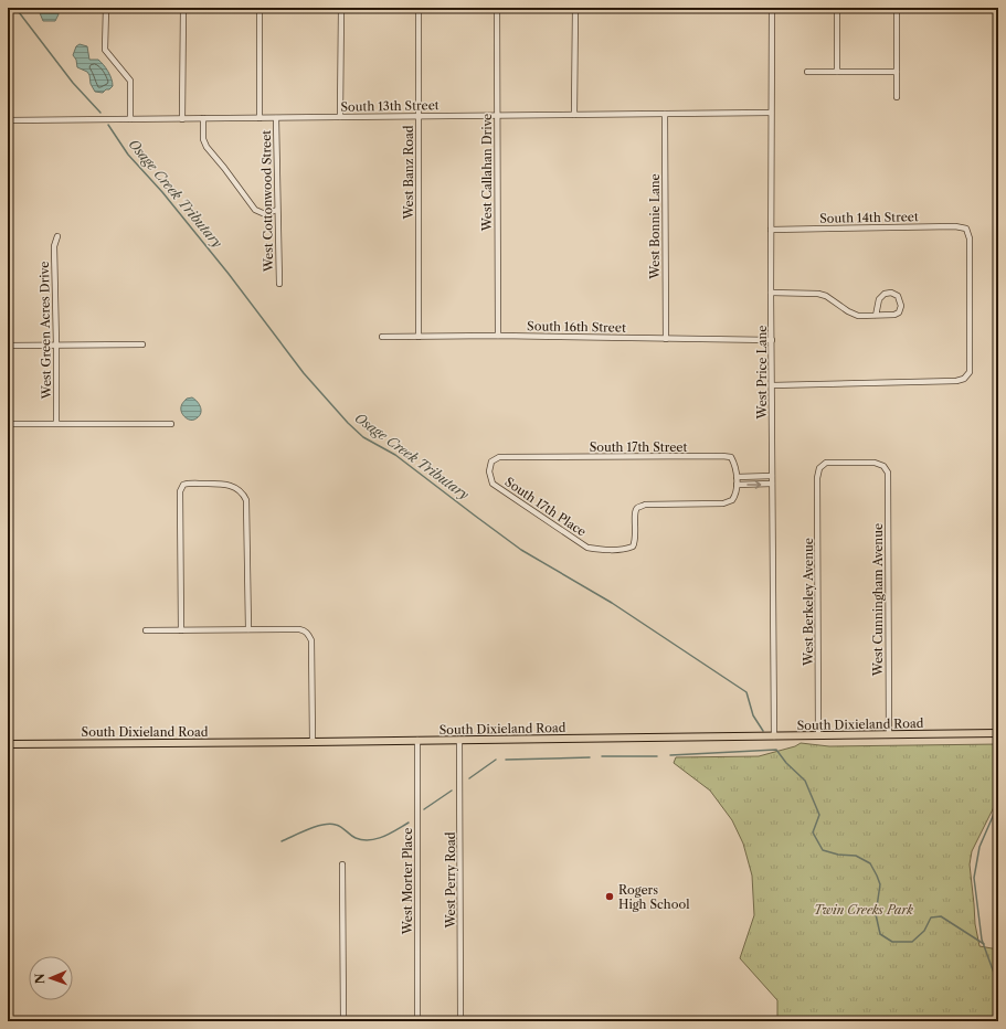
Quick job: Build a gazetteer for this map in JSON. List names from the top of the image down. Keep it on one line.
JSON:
{"streets":{"main road":["South Dixieland Road"],"street":["South 13th Street","West Banz Road","West Callahan Drive","West Cottonwood Street","South 14th Street","West Bonnie Lane","South 16th Street","West Green Acres Drive","West Price Lane","South 17th Street","South 17th Place","West Cunningham Avenue","West Berkeley Avenue","West Perry Road","West Morter Place"]},"crossings":[["South 13th Street","West Banz Road"],["South 13th Street","West Callahan Drive"],["South 13th Street","West Cottonwood Street"],["South 13th Street","West Bonnie Lane"],["South 13th Street","West Price Lane"],["West Banz Road","South 16th Street"],["West Callahan Drive","South 16th Street"],["South 14th Street","West Price Lane"],["West Bonnie Lane","South 16th Street"],["South 16th Street","West Price Lane"],["West Price Lane","South Dixieland Road"],["South 17th Street","South 17th Place"],["West Cunningham Avenue","West Berkeley Avenue"],["West Cunningham Avenue","South Dixieland Road"],["West Berkeley Avenue","South Dixieland Road"],["South Dixieland Road","West Perry Road"],["South Dixieland Road","West Morter Place"]],"water":["Osage Creek Tributary"],"parks":["Twin Creeks Park"],"places":["Rogers High School"],"north":"left"}
